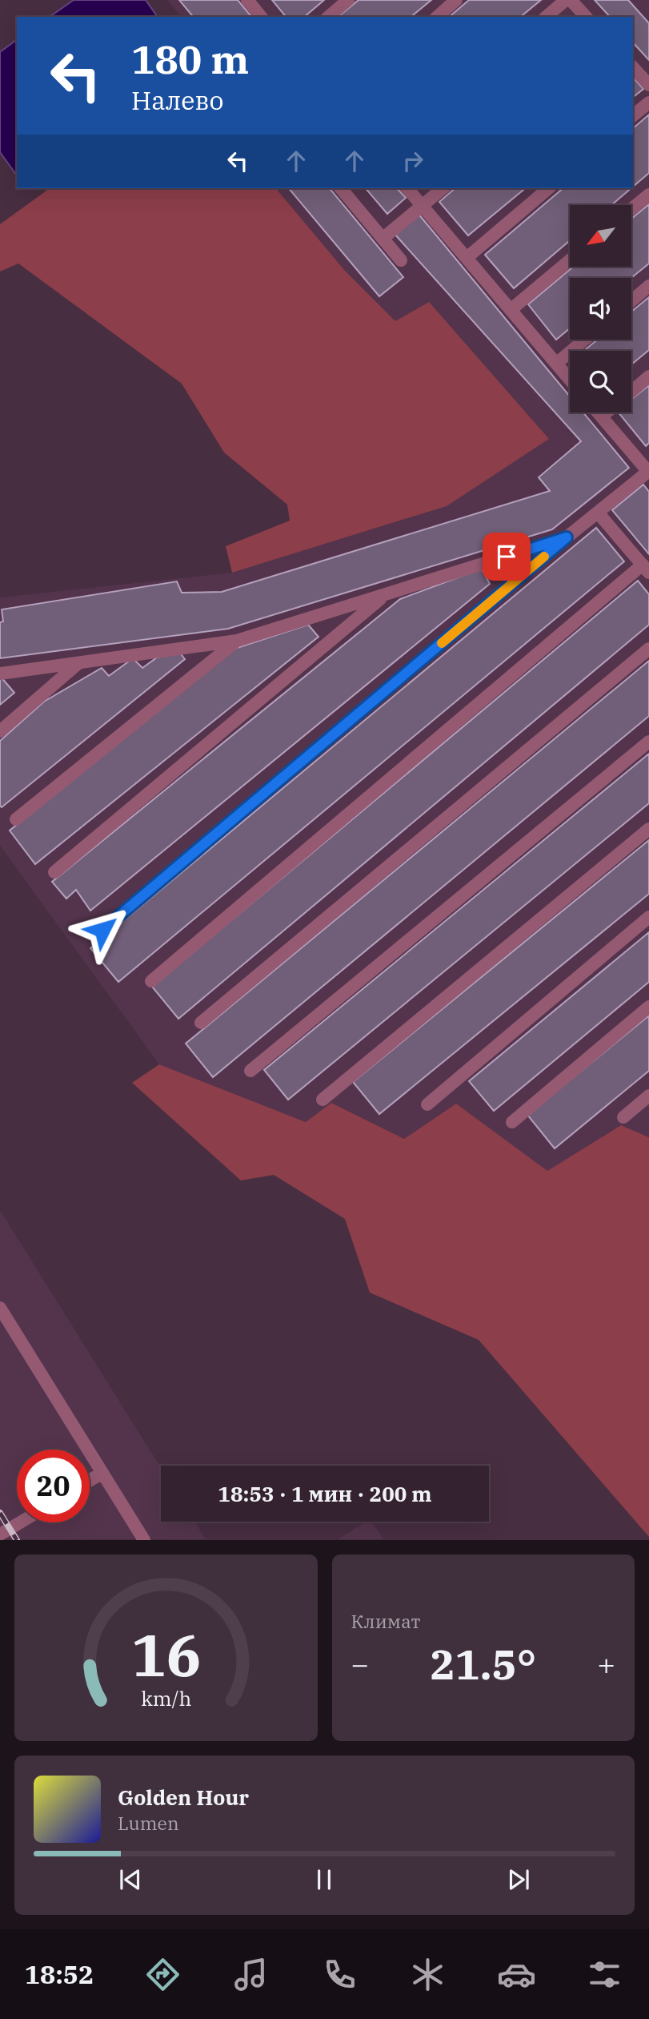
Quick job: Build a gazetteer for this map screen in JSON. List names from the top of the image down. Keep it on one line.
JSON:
{"north":"bottom left","page":{"turn":["180 m","Налево"],"limit":"20","trip":"18:53 · 1 мин · 200 m","tile":"Климат","heat":["−","21.5°","+"],"song":["Golden Hour","Lumen"],"tabs":"18:52","gauge":["16","km/h"]}}
